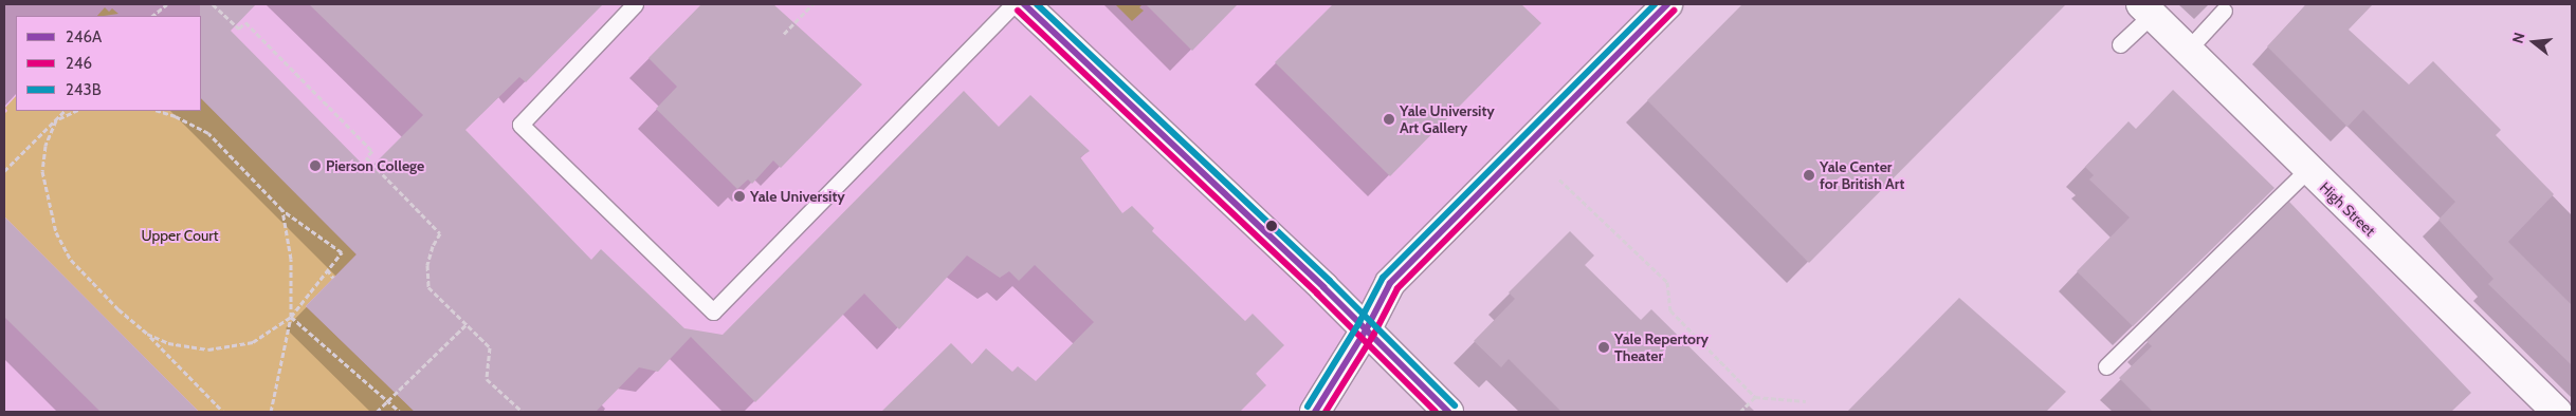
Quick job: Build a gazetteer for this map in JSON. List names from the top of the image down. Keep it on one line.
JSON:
{"streets":{"main road":["High Street"]},"parks":["Upper Court"],"places":["Yale University Art Gallery","Pierson College","Yale Center for British Art","Yale University","Yale Repertory Theater"],"lines":["transit line 246A","transit line 243B","transit line 246"],"legend":["246A","246","243B"],"north":"left"}
